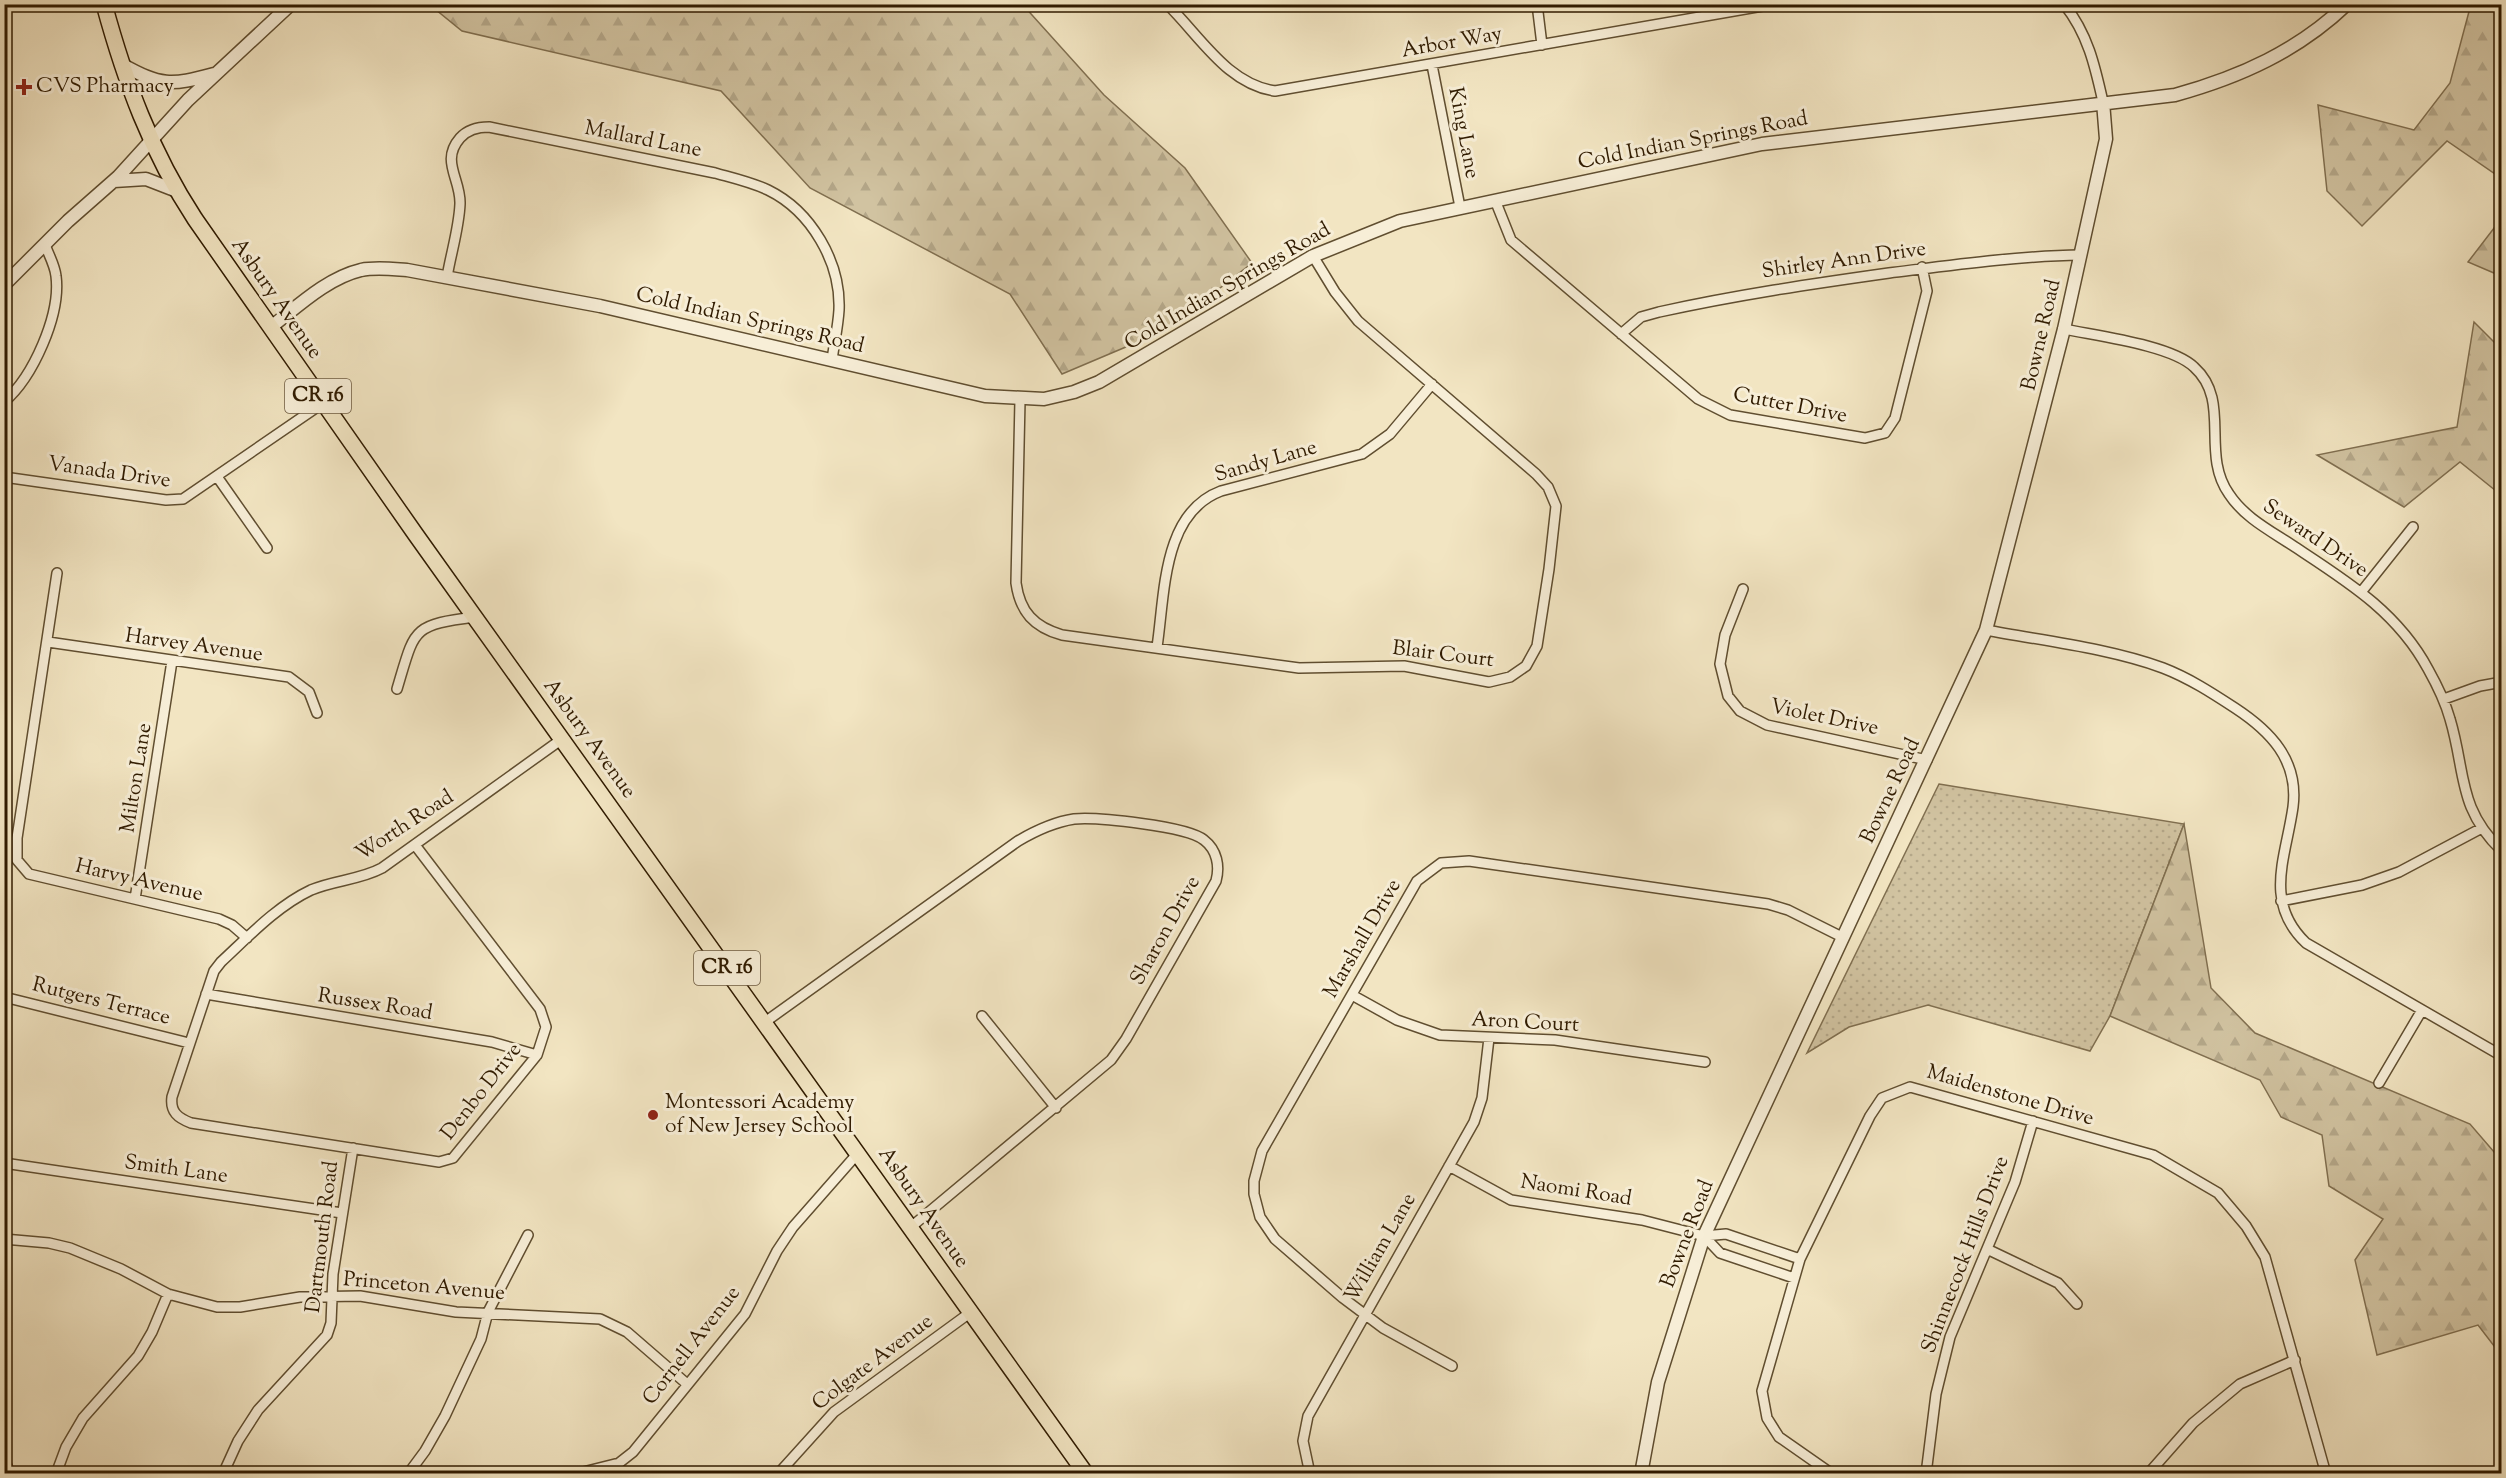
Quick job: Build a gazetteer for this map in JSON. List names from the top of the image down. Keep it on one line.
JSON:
{"streets":{"main road":["Asbury Avenue","CR 16"],"street":["Arbor Way","King Lane","Mallard Lane","Cold Indian Springs Road","Shirley Ann Drive","Bowne Road","Cutter Drive","Sandy Lane","Vanada Drive","Seward Drive","Harvey Avenue","Blair Court","Violet Drive","Milton Lane","Worth Road","Harvy Avenue","Sharon Drive","Marshall Drive","Rutgers Terrace","Russex Road","Aron Court","Denbo Drive","Maidenstone Drive","Smith Lane","Naomi Road","Dartmouth Road","William Lane","Shinnecock Hills Drive","Princeton Avenue","Cornell Avenue","Colgate Avenue"]},"crossings":[["Arbor Way","King Lane"],["King Lane","Cold Indian Springs Road"],["Mallard Lane","Cold Indian Springs Road"],["Cold Indian Springs Road","Asbury Avenue"],["Cold Indian Springs Road","Bowne Road"],["Cold Indian Springs Road","Cutter Drive"],["Cold Indian Springs Road","Blair Court"],["Shirley Ann Drive","Bowne Road"],["Shirley Ann Drive","Cutter Drive"],["Asbury Avenue","Vanada Drive"],["Asbury Avenue","Worth Road"],["Asbury Avenue","Sharon Drive"],["Asbury Avenue","Cornell Avenue"],["Asbury Avenue","Colgate Avenue"],["Bowne Road","Seward Drive"],["Bowne Road","Violet Drive"],["Bowne Road","Marshall Drive"],["Bowne Road","Naomi Road"],["Sandy Lane","Blair Court"],["Harvey Avenue","Milton Lane"],["Harvey Avenue","Harvy Avenue"],["Milton Lane","Harvy Avenue"],["Worth Road","Harvy Avenue"],["Worth Road","Rutgers Terrace"],["Worth Road","Russex Road"],["Worth Road","Denbo Drive"],["Marshall Drive","Aron Court"],["Marshall Drive","William Lane"],["Russex Road","Denbo Drive"],["Aron Court","William Lane"],["Denbo Drive","Dartmouth Road"],["Maidenstone Drive","Shinnecock Hills Drive"],["Smith Lane","Dartmouth Road"],["Naomi Road","William Lane"],["Dartmouth Road","Princeton Avenue"],["Princeton Avenue","Cornell Avenue"]],"places":{"health":["CVS Pharmacy"],"other":["Montessori Academy of New Jersey School"]}}
